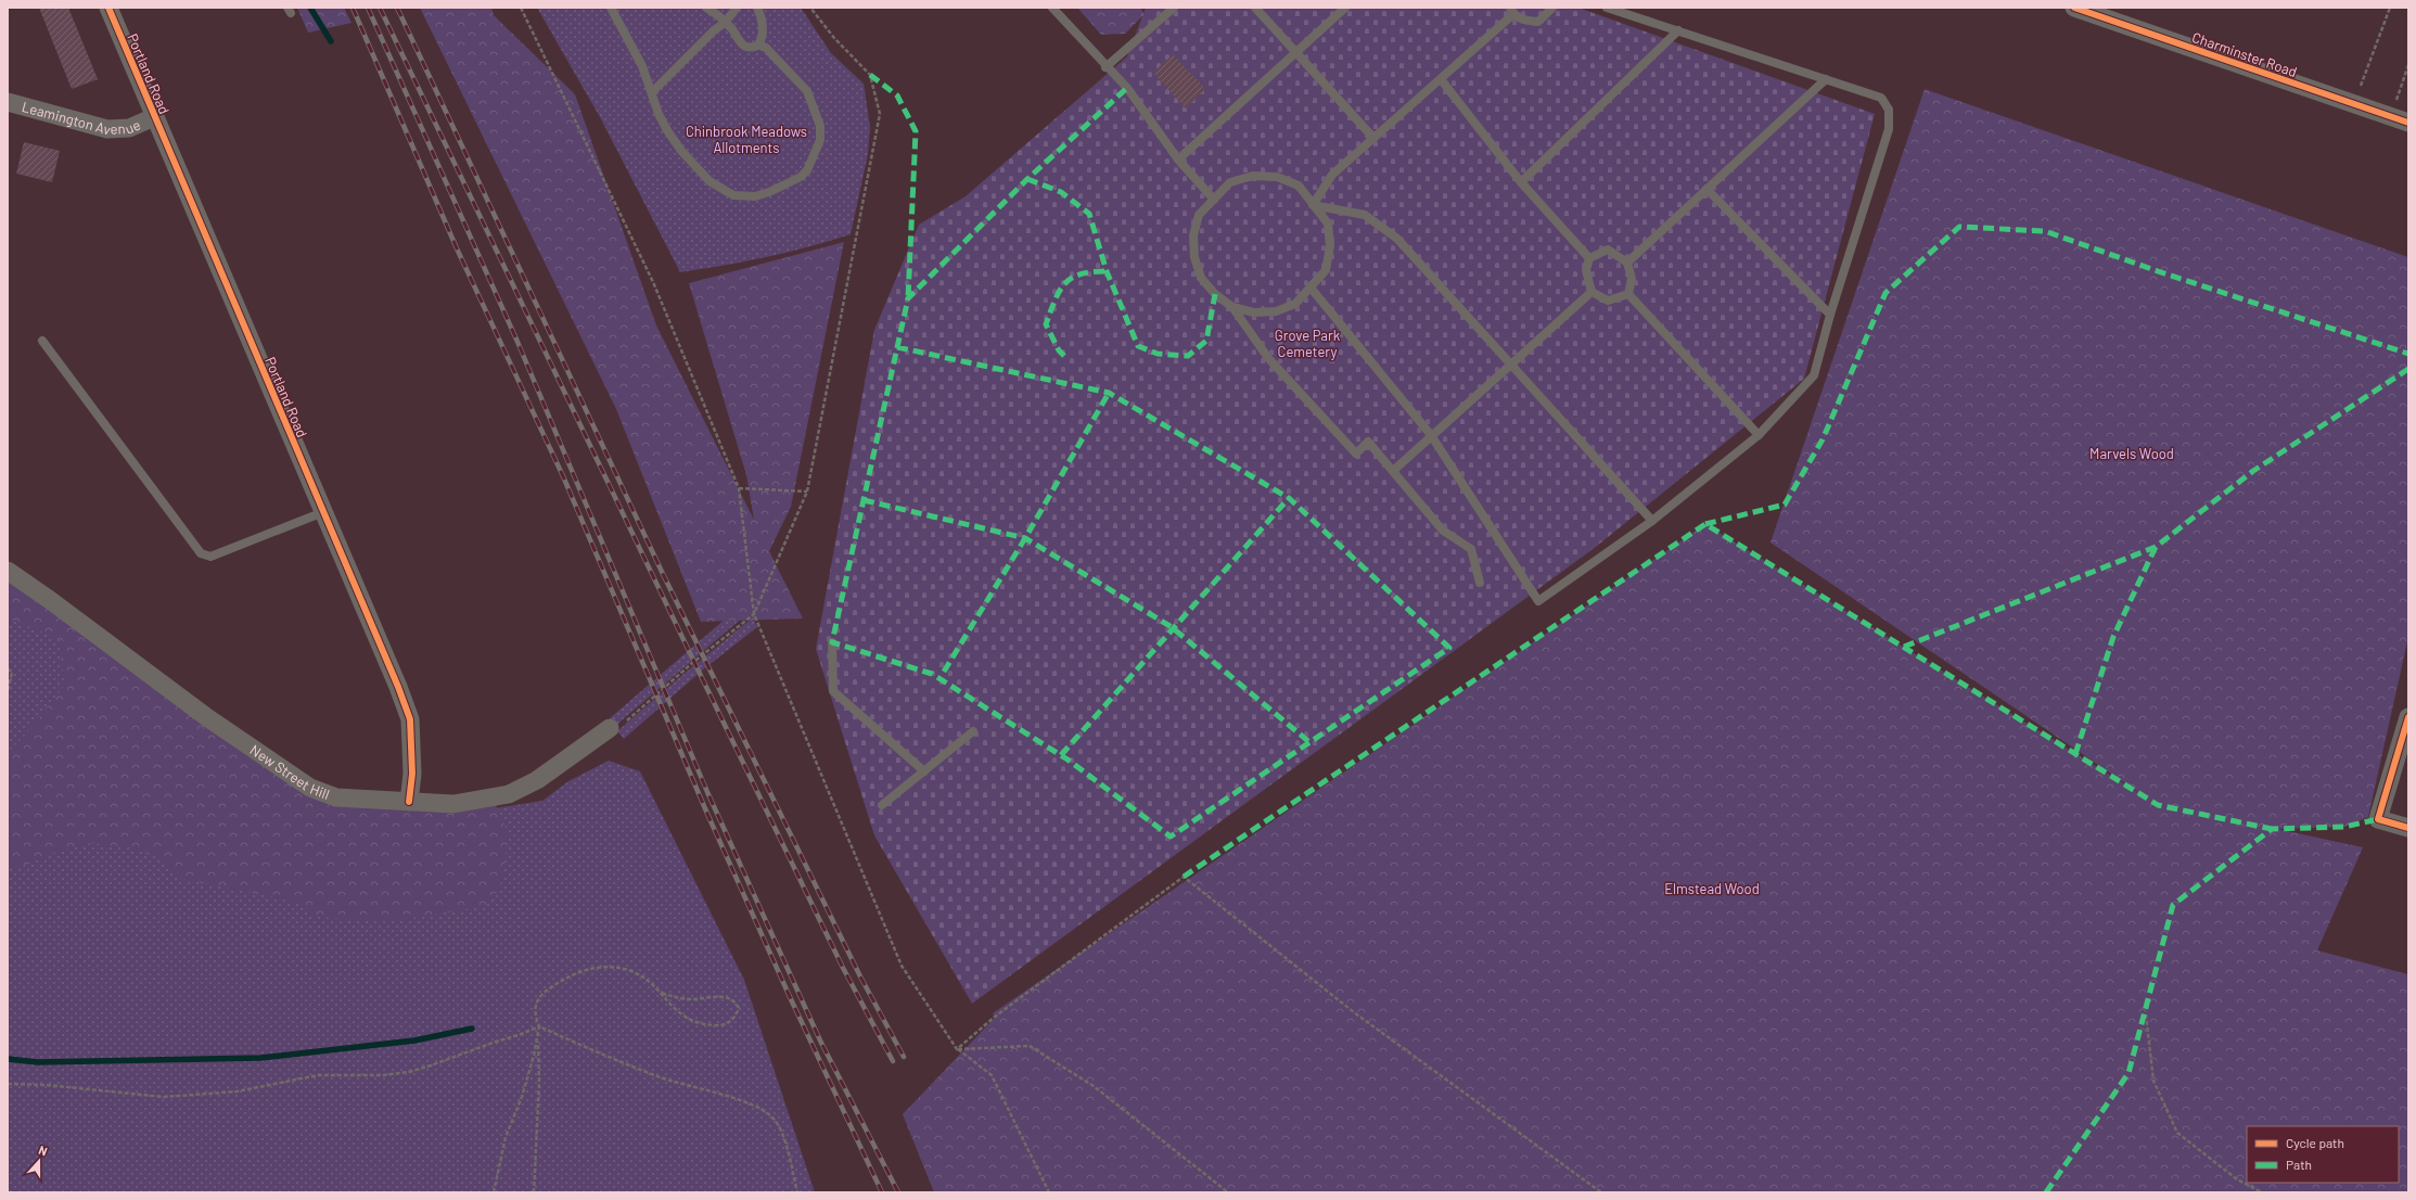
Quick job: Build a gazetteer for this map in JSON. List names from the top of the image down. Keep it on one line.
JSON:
{"streets":{"street":["Charminster Road","Portland Road","Leamington Avenue","New Street Hill"]},"crossings":[["Portland Road","Leamington Avenue"],["Portland Road","New Street Hill"]],"parks":["Chinbrook Meadows Allotments","Grove Park Cemetery","Marvels Wood","Elmstead Wood"],"legend":["Cycle path","Path"],"north":"top"}
